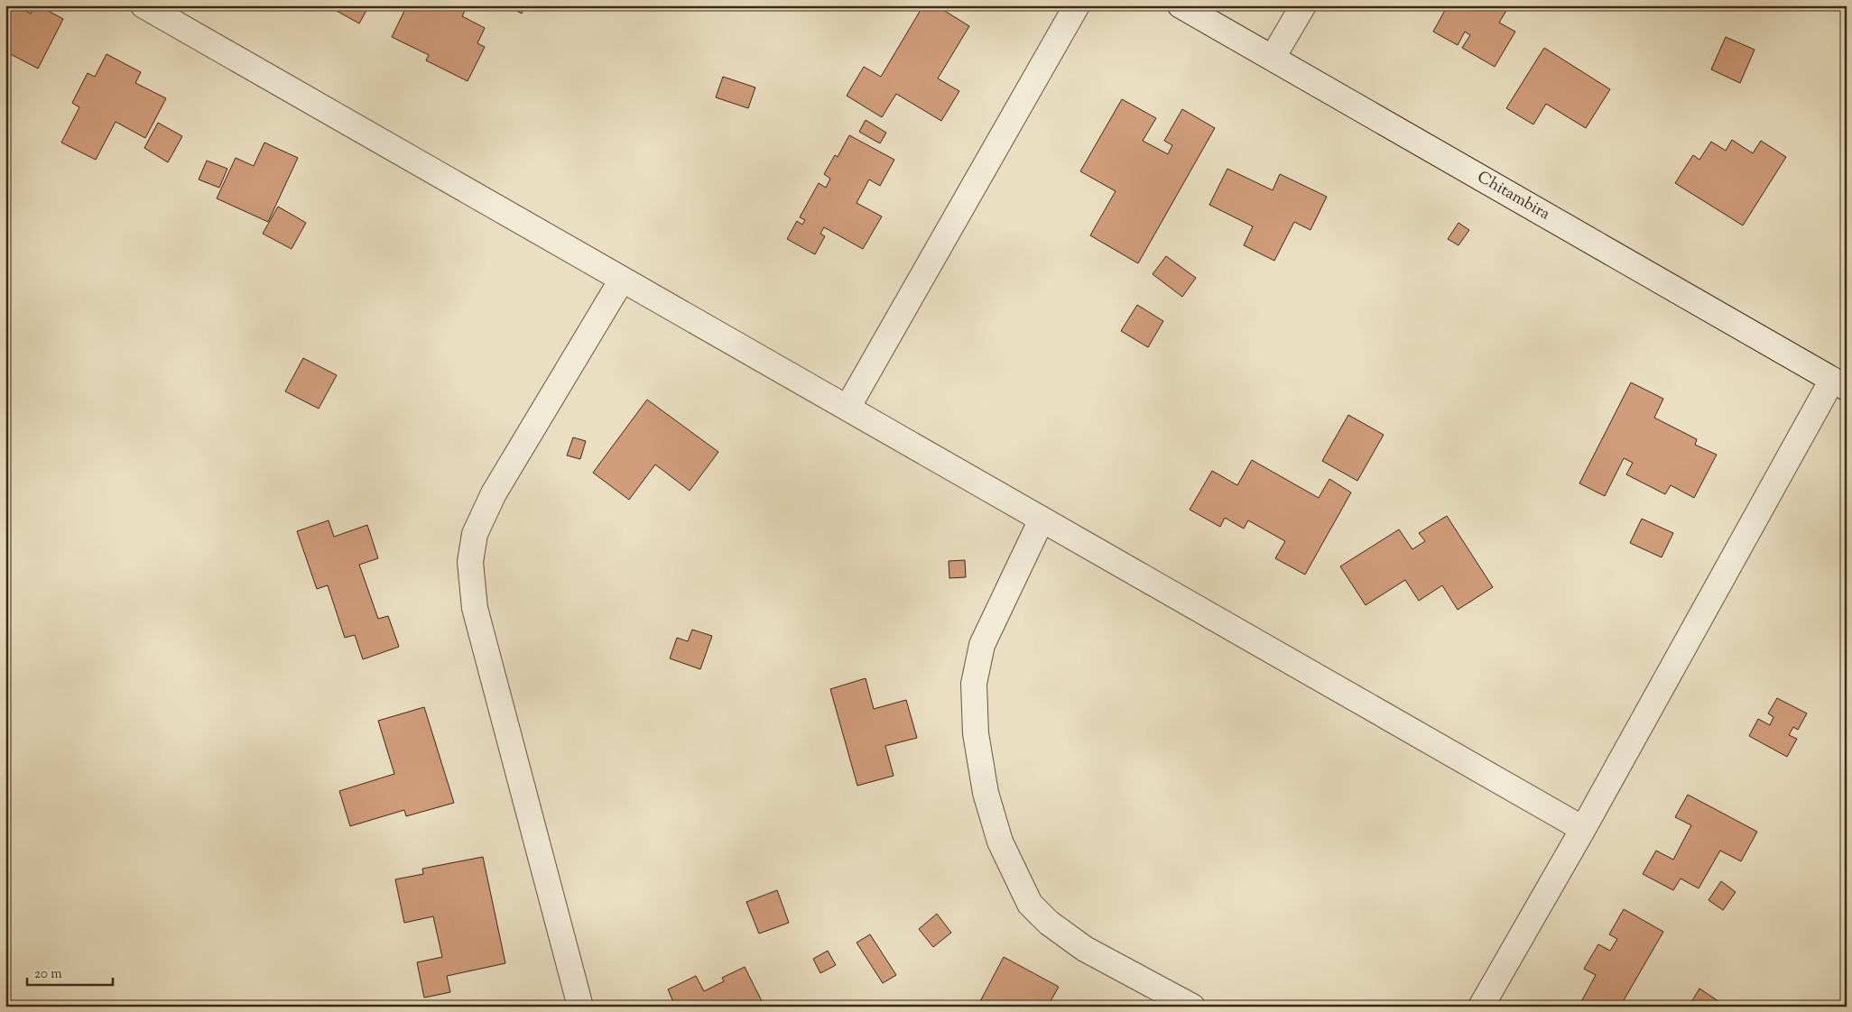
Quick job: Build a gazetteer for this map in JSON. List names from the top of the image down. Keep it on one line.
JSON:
{"streets":{"street":["Chitambira"]},"scale_bar":"20 m"}
